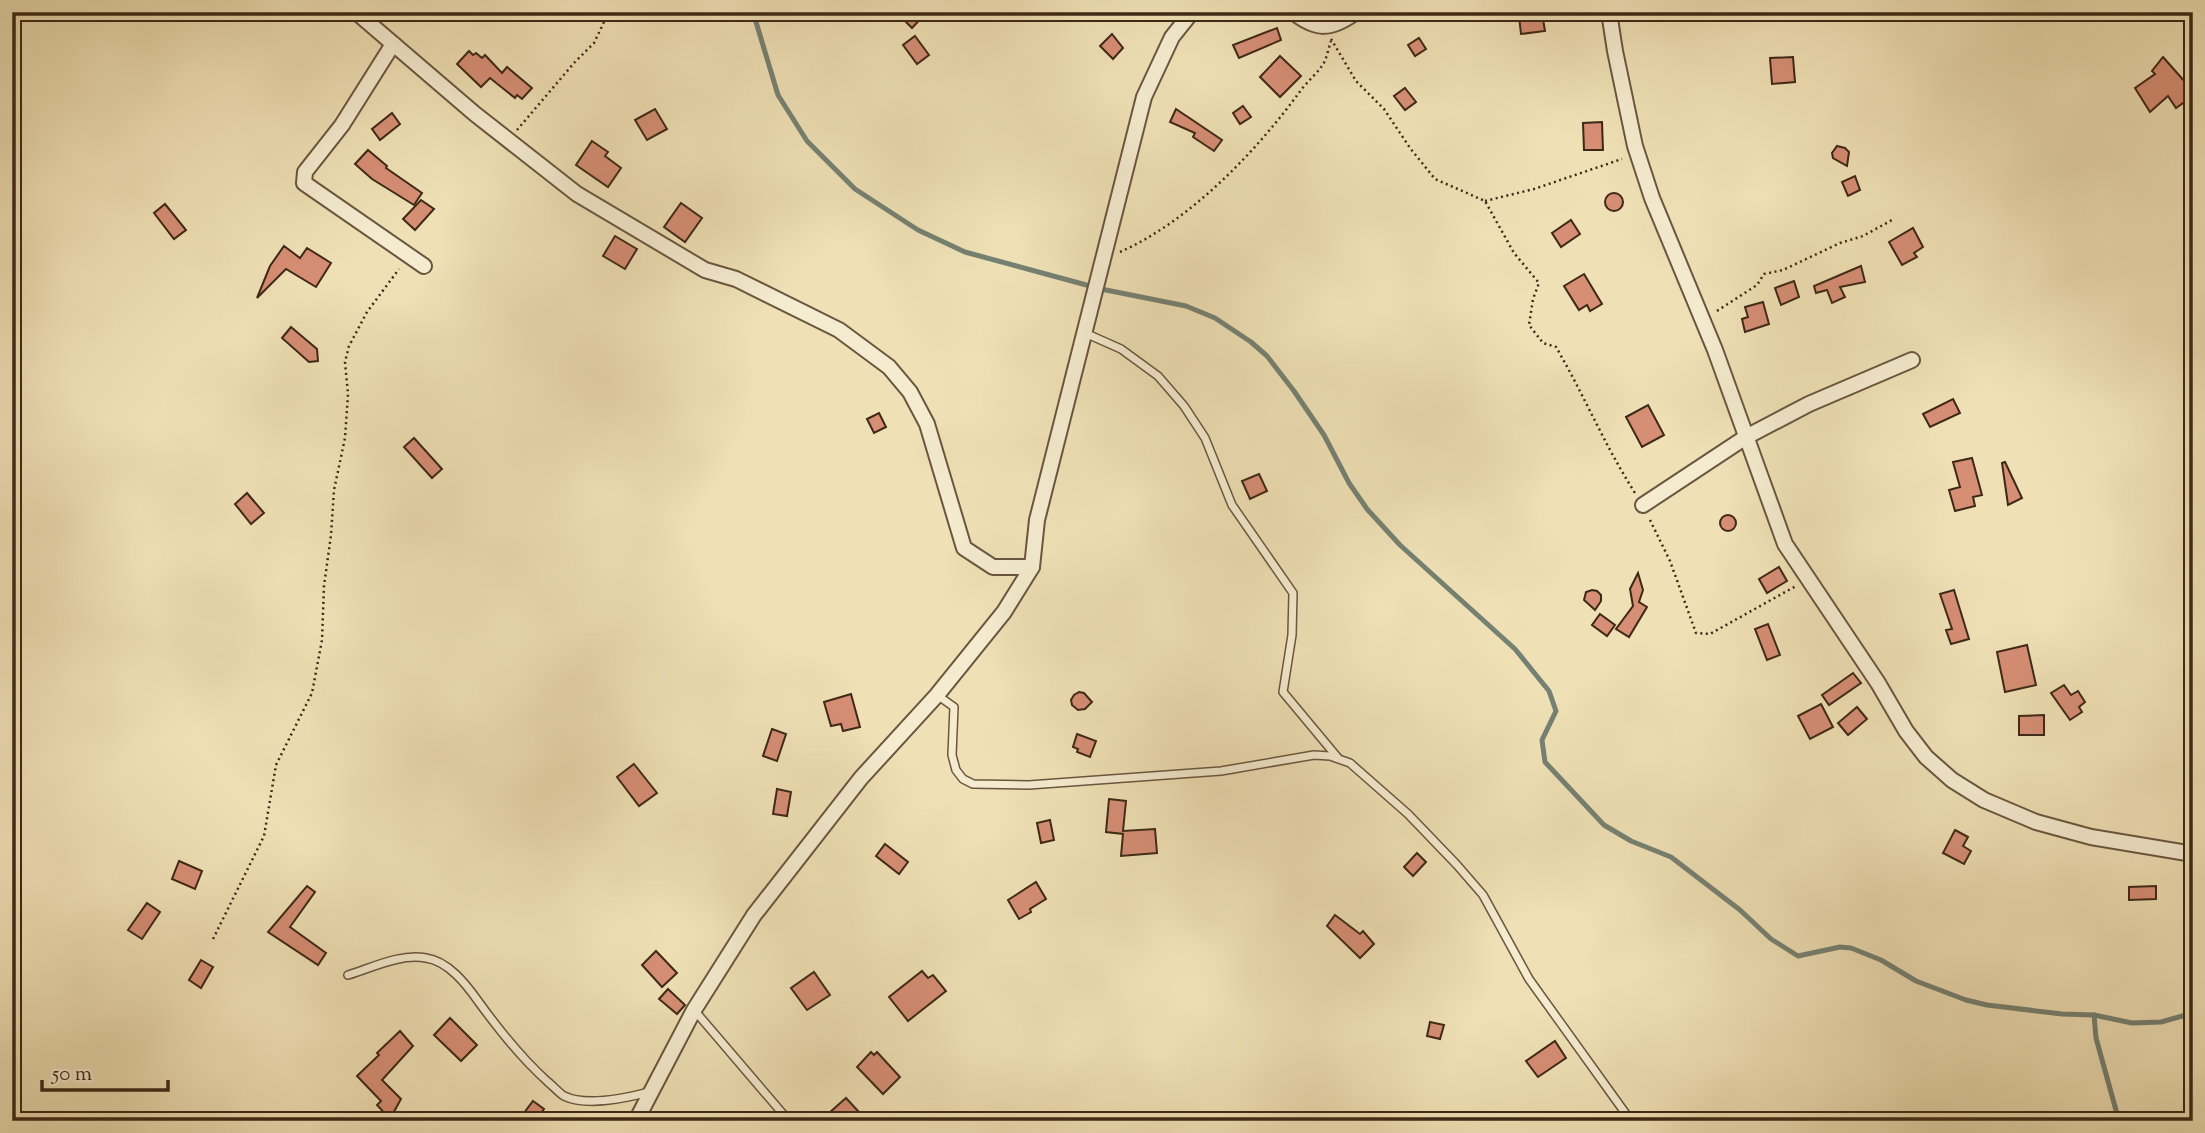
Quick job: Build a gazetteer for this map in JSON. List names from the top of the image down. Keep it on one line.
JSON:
{"scale_bar":"50 m"}
